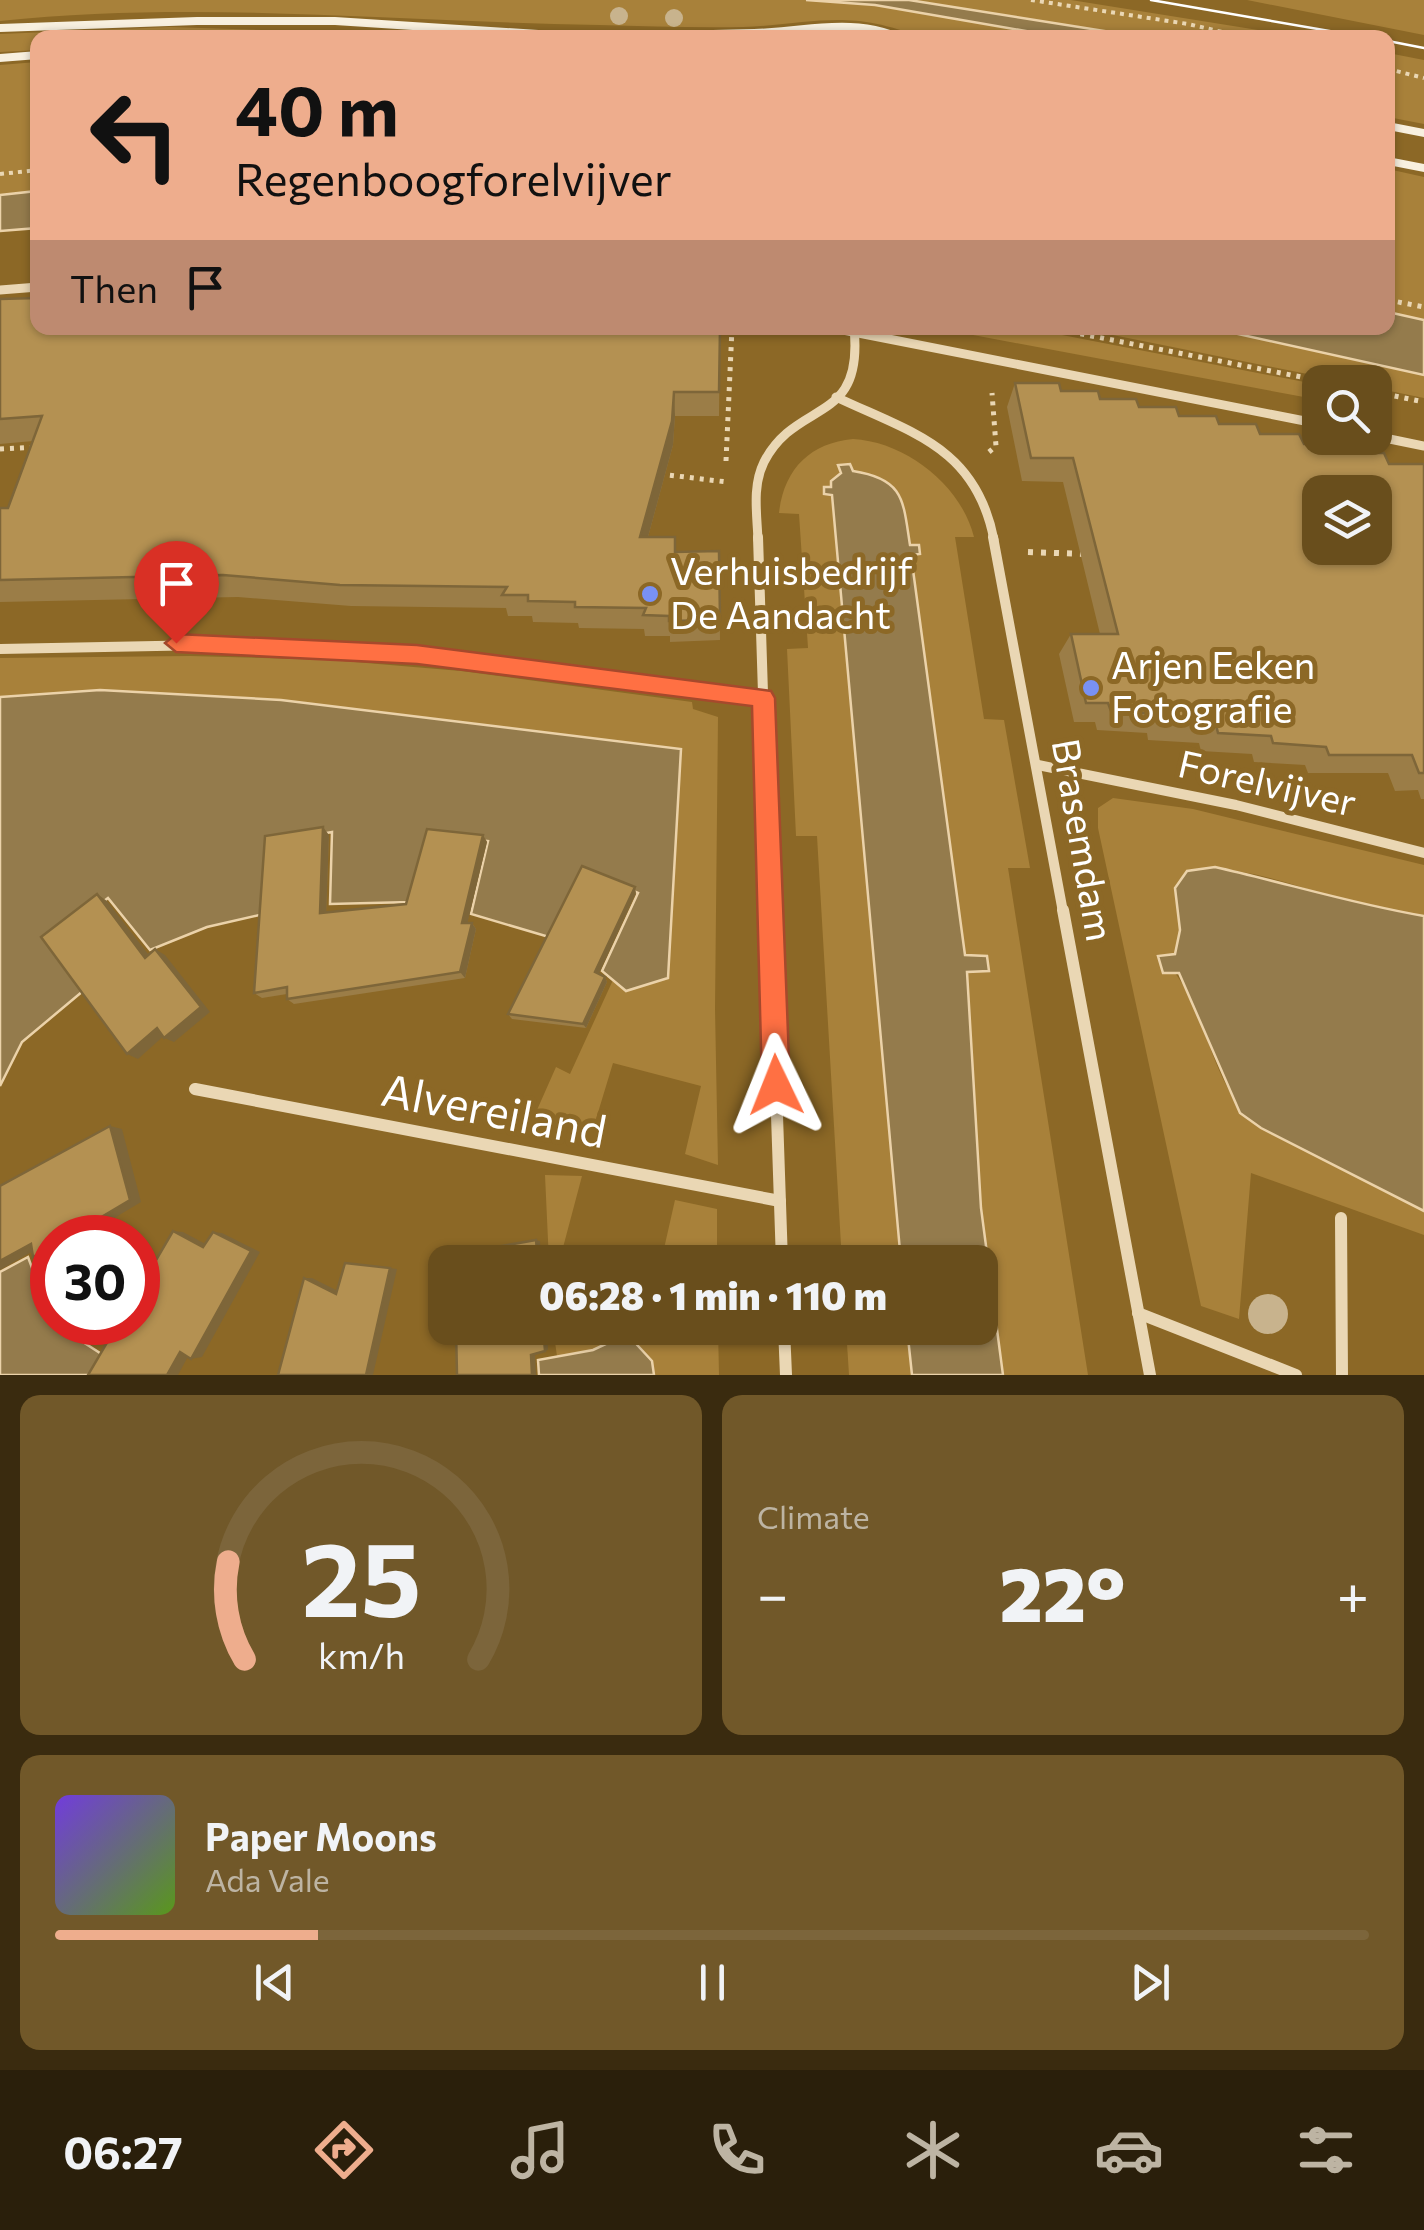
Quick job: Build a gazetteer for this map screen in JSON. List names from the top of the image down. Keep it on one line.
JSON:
{"streets":{"street":["Forelvijver","Brasemdam","Alvereiland"]},"crossings":[["Forelvijver","Brasemdam"]],"places":["Verhuisbedrijf De Aandacht","Arjen Eeken Fotografie"],"page":{"turn":["40 m","Regenboogforelvijver"],"then":"Then","limit":"30","trip":"06:28 · 1 min · 110 m","tile":"Climate","heat":["−","22°","+"],"song":["Paper Moons","Ada Vale"],"tabs":"06:27","gauge":["25","km/h"]}}
